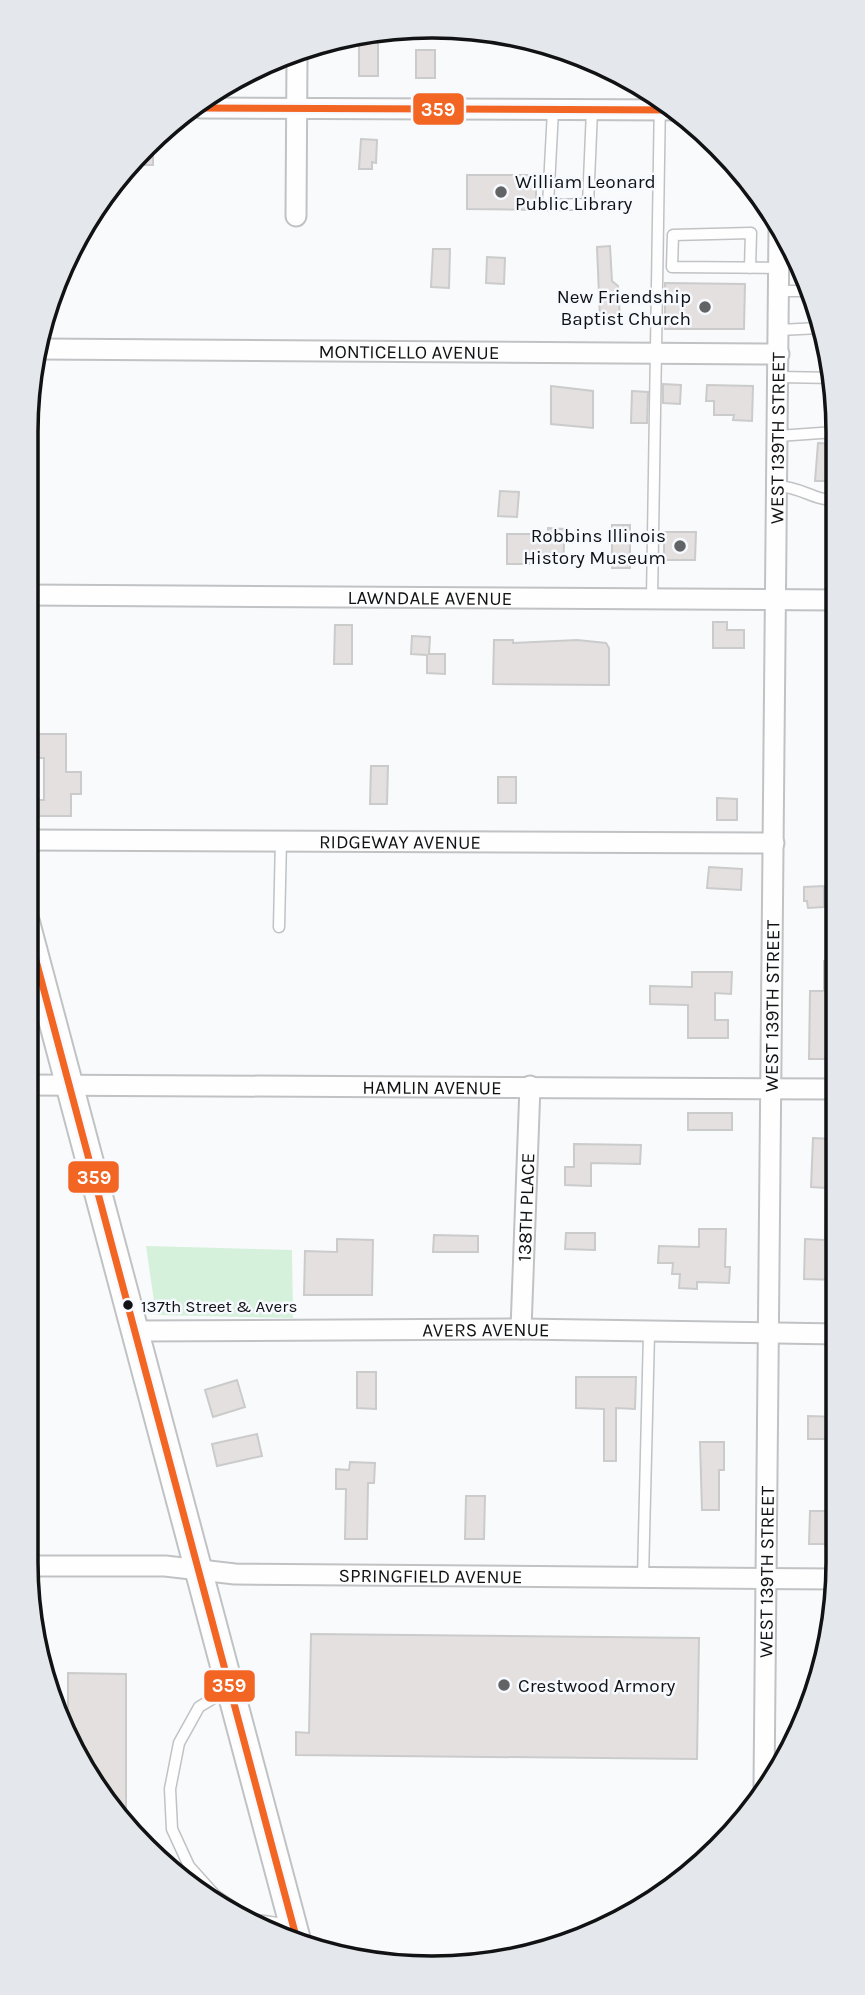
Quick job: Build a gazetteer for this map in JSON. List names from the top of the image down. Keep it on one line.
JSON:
{"streets":{"street":["MONTICELLO AVENUE","WEST 139TH STREET","LAWNDALE AVENUE","RIDGEWAY AVENUE","HAMLIN AVENUE","138TH PLACE","AVERS AVENUE","SPRINGFIELD AVENUE"]},"crossings":[["MONTICELLO AVENUE","WEST 139TH STREET"],["WEST 139TH STREET","LAWNDALE AVENUE"],["WEST 139TH STREET","RIDGEWAY AVENUE"],["WEST 139TH STREET","HAMLIN AVENUE"],["WEST 139TH STREET","AVERS AVENUE"],["WEST 139TH STREET","SPRINGFIELD AVENUE"],["HAMLIN AVENUE","138TH PLACE"],["138TH PLACE","AVERS AVENUE"]],"places":["William Leonard Public Library","New Friendship Baptist Church","Robbins Illinois History Museum","137th Street & Avers","Crestwood Armory"],"lines":["transit line 359"]}
